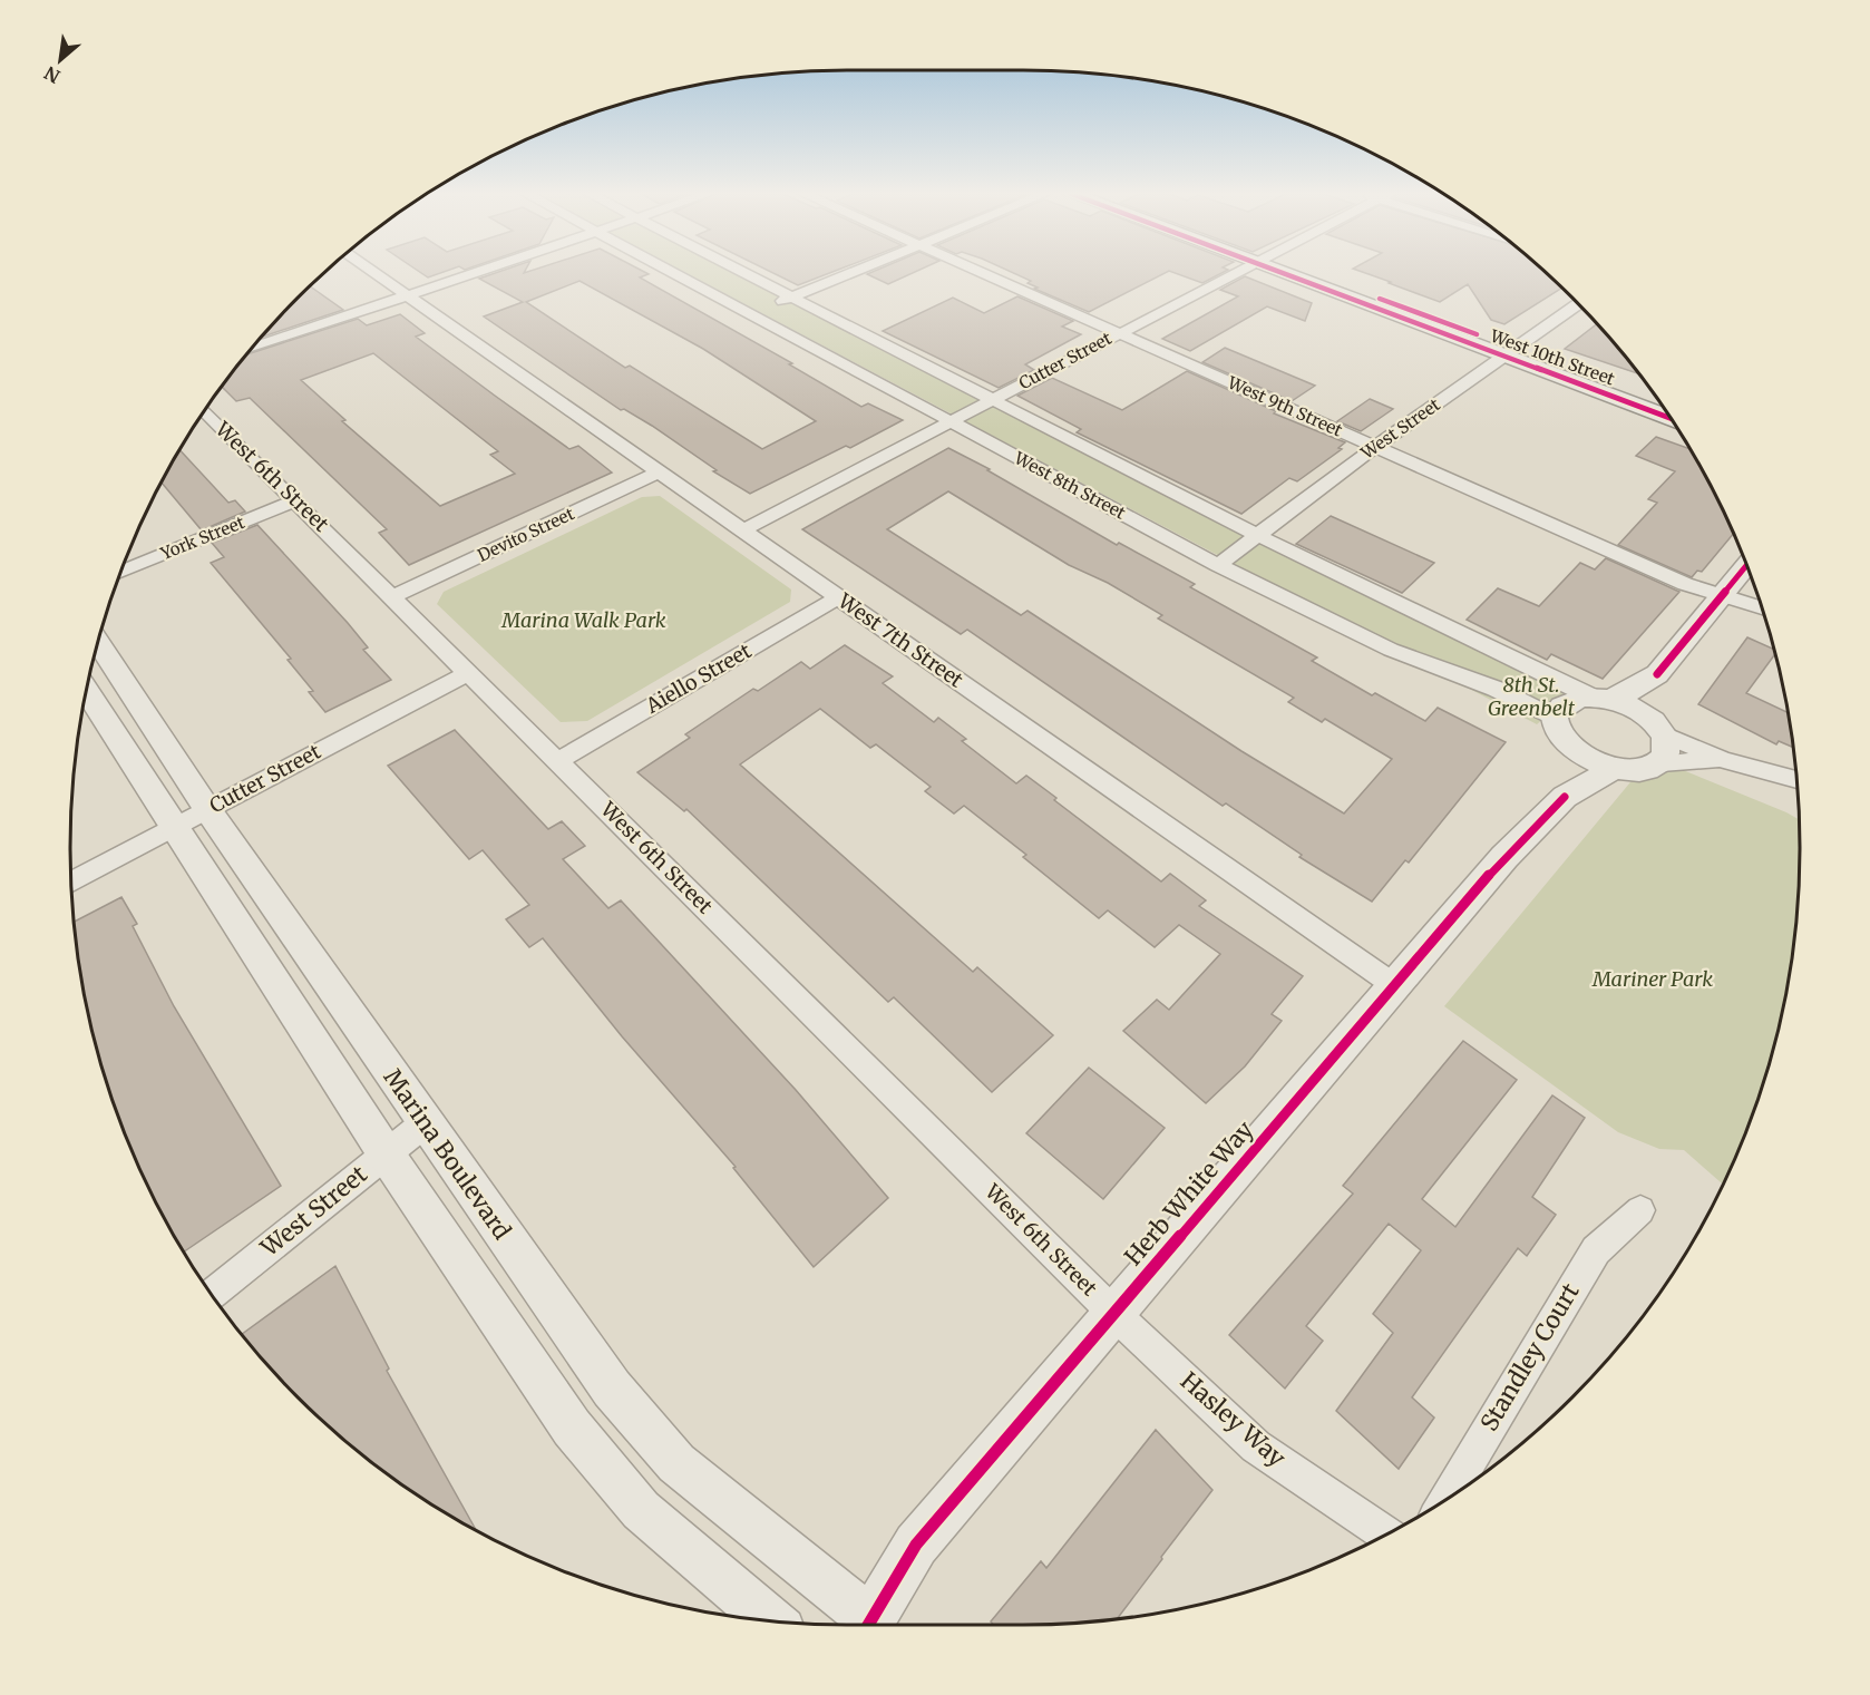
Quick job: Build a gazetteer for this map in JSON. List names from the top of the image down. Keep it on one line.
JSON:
{"streets":{"main road":["West 10th Street"],"street":["Cutter Street","West 9th Street","West Street","West 6th Street","West 8th Street","Devito Street","York Street","West 7th Street","Aiello Street","Marina Boulevard","Herb White Way","Standley Court","Hasley Way"]},"crossings":[["West 10th Street","West Street"],["Cutter Street","West 9th Street"],["Cutter Street","West 6th Street"],["Cutter Street","West 8th Street"],["Cutter Street","West 7th Street"],["Cutter Street","Marina Boulevard"],["West 9th Street","West Street"],["West Street","West 8th Street"],["West Street","Marina Boulevard"],["West 6th Street","Devito Street"],["West 6th Street","York Street"],["West 6th Street","Aiello Street"],["West 6th Street","Herb White Way"],["West 6th Street","Hasley Way"],["Devito Street","West 7th Street"],["West 7th Street","Aiello Street"],["West 7th Street","Herb White Way"],["Herb White Way","Hasley Way"]],"parks":["Marina Walk Park","8th St. Greenbelt","Mariner Park"],"north":"bottom left"}
